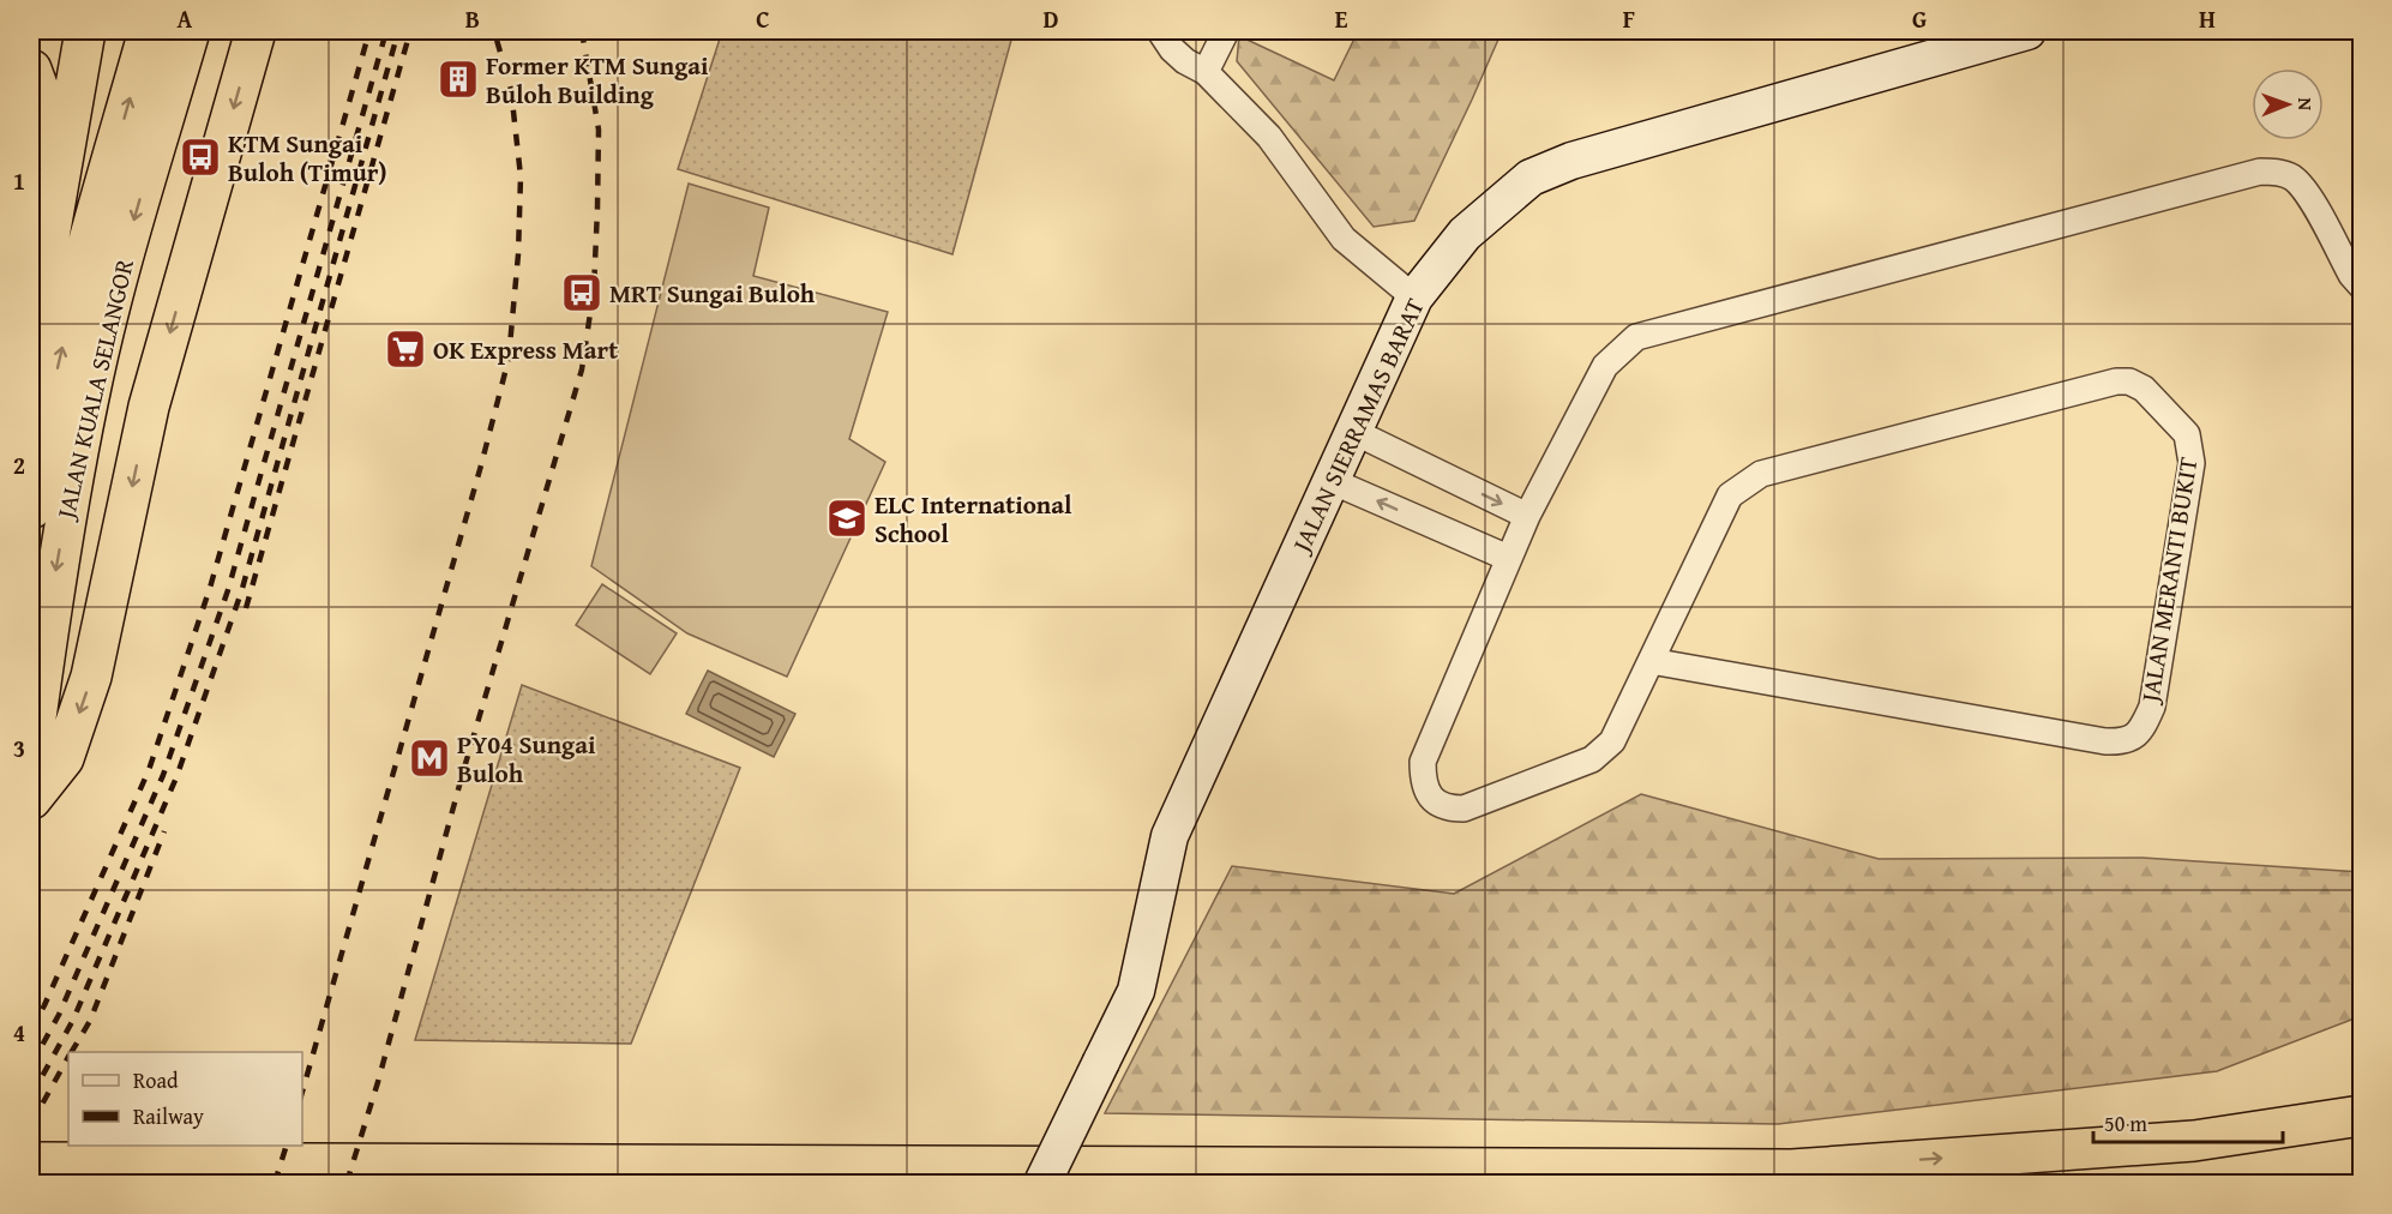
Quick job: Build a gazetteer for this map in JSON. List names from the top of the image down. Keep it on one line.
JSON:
{"streets":{"highway":["JALAN KUALA SELANGOR"],"street":["JALAN SIERRAMAS BARAT","JALAN MERANTI BUKIT"]},"places":{"building":["Former KTM Sungai Buloh Building"],"bus stop":["KTM Sungai Buloh (Timur)","MRT Sungai Buloh"],"supermarket":["OK Express Mart"],"school or university":["ELC International School"],"metro station":["PY04 Sungai Buloh"]},"legend":["Road","Railway"],"scale_bar":"50 m","north":"right","grid":{"columns":["A","B","C","D","E","F","G","H"],"rows":["1","2","3","4"]}}
